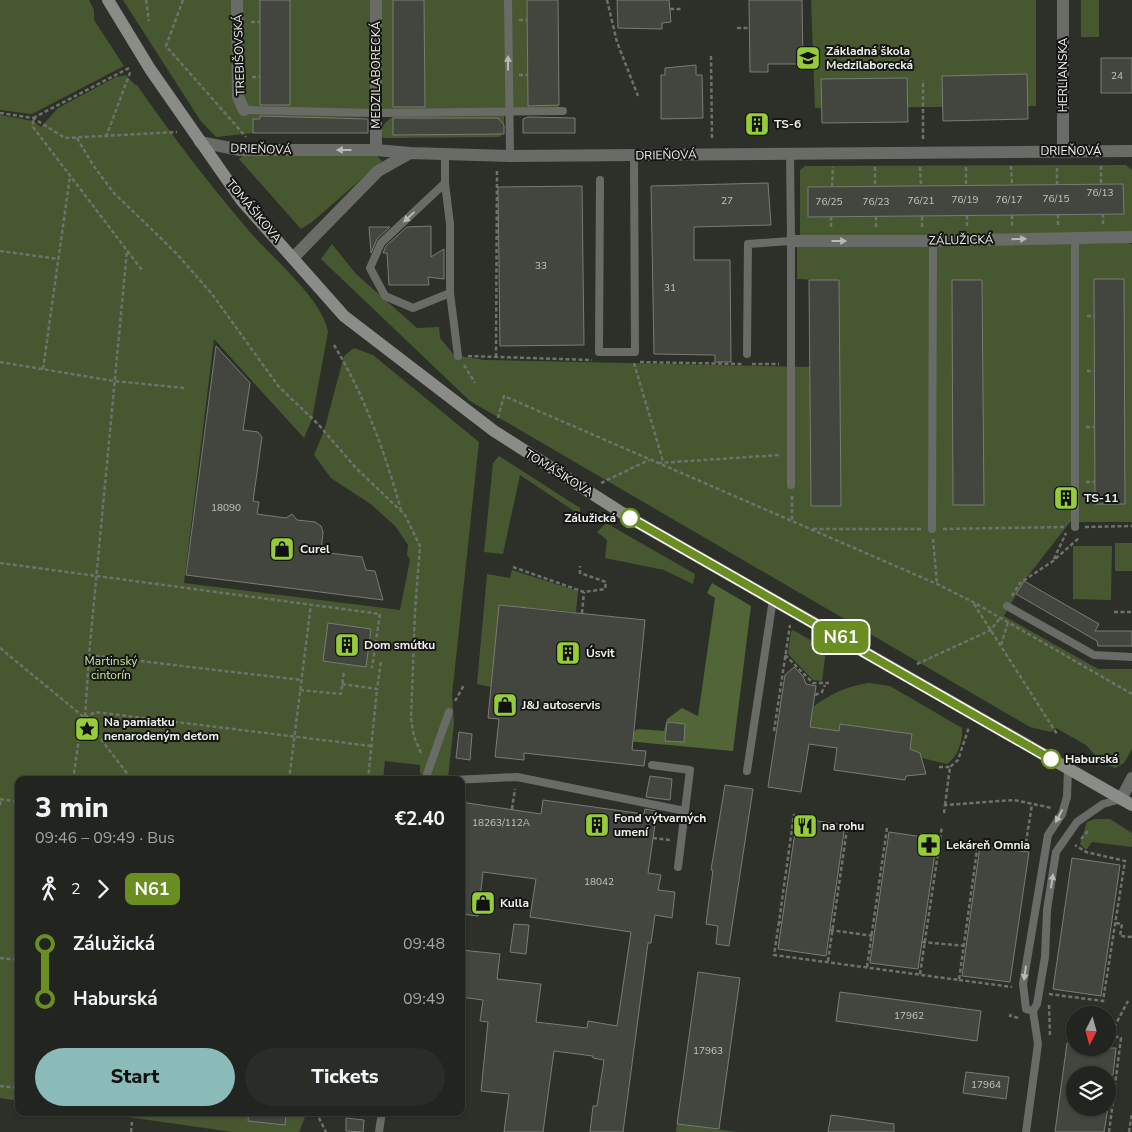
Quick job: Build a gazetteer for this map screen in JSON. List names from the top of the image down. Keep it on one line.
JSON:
{"streets":{"main road":["TOMÁŠIKOVA"],"street":["TREBIŠOVSKÁ","MEDZILABORECKÁ","HERLIANSKA","DRIEŇOVÁ","ZÁLUŽICKÁ"]},"crossings":[["MEDZILABORECKÁ","DRIEŇOVÁ"],["HERLIANSKA","DRIEŇOVÁ"],["DRIEŇOVÁ","TOMÁŠIKOVA"]],"one_way":["ZÁLUŽICKÁ"],"parks":["Martinský cintorín"],"places":{"school or university":["Základná škola Medzilaborecká"],"building":["TS-6","TS-11","Dom smútku","Úsvit","Fond výtvarných umení"],"other":["Zálužická","Haburská"],"shop":["Curel","J&J autoservis","Kulla"],"place":["Na pamiatku nenarodeným deťom"],"restaurant":["na rohu"],"pharmacy":["Lekáreň Omnia"]},"lines":["bus line N61"],"house_numbers":["24","76/13","76/15","76/19","76/17","27","76/21","76/25","76/23","33","31","18090","18263/112A","18042","17962","17963","17964"],"north":"bottom","page":{"on_map":"N61","heading":["3 min","09:46 – 09:49 · Bus","€2.40"],"legs":["2","N61"],"list":[{"name":"Zálužická","value":"09:48"},{"name":"Haburská","value":"09:49"}],"buttons":["Start","Tickets"]}}
